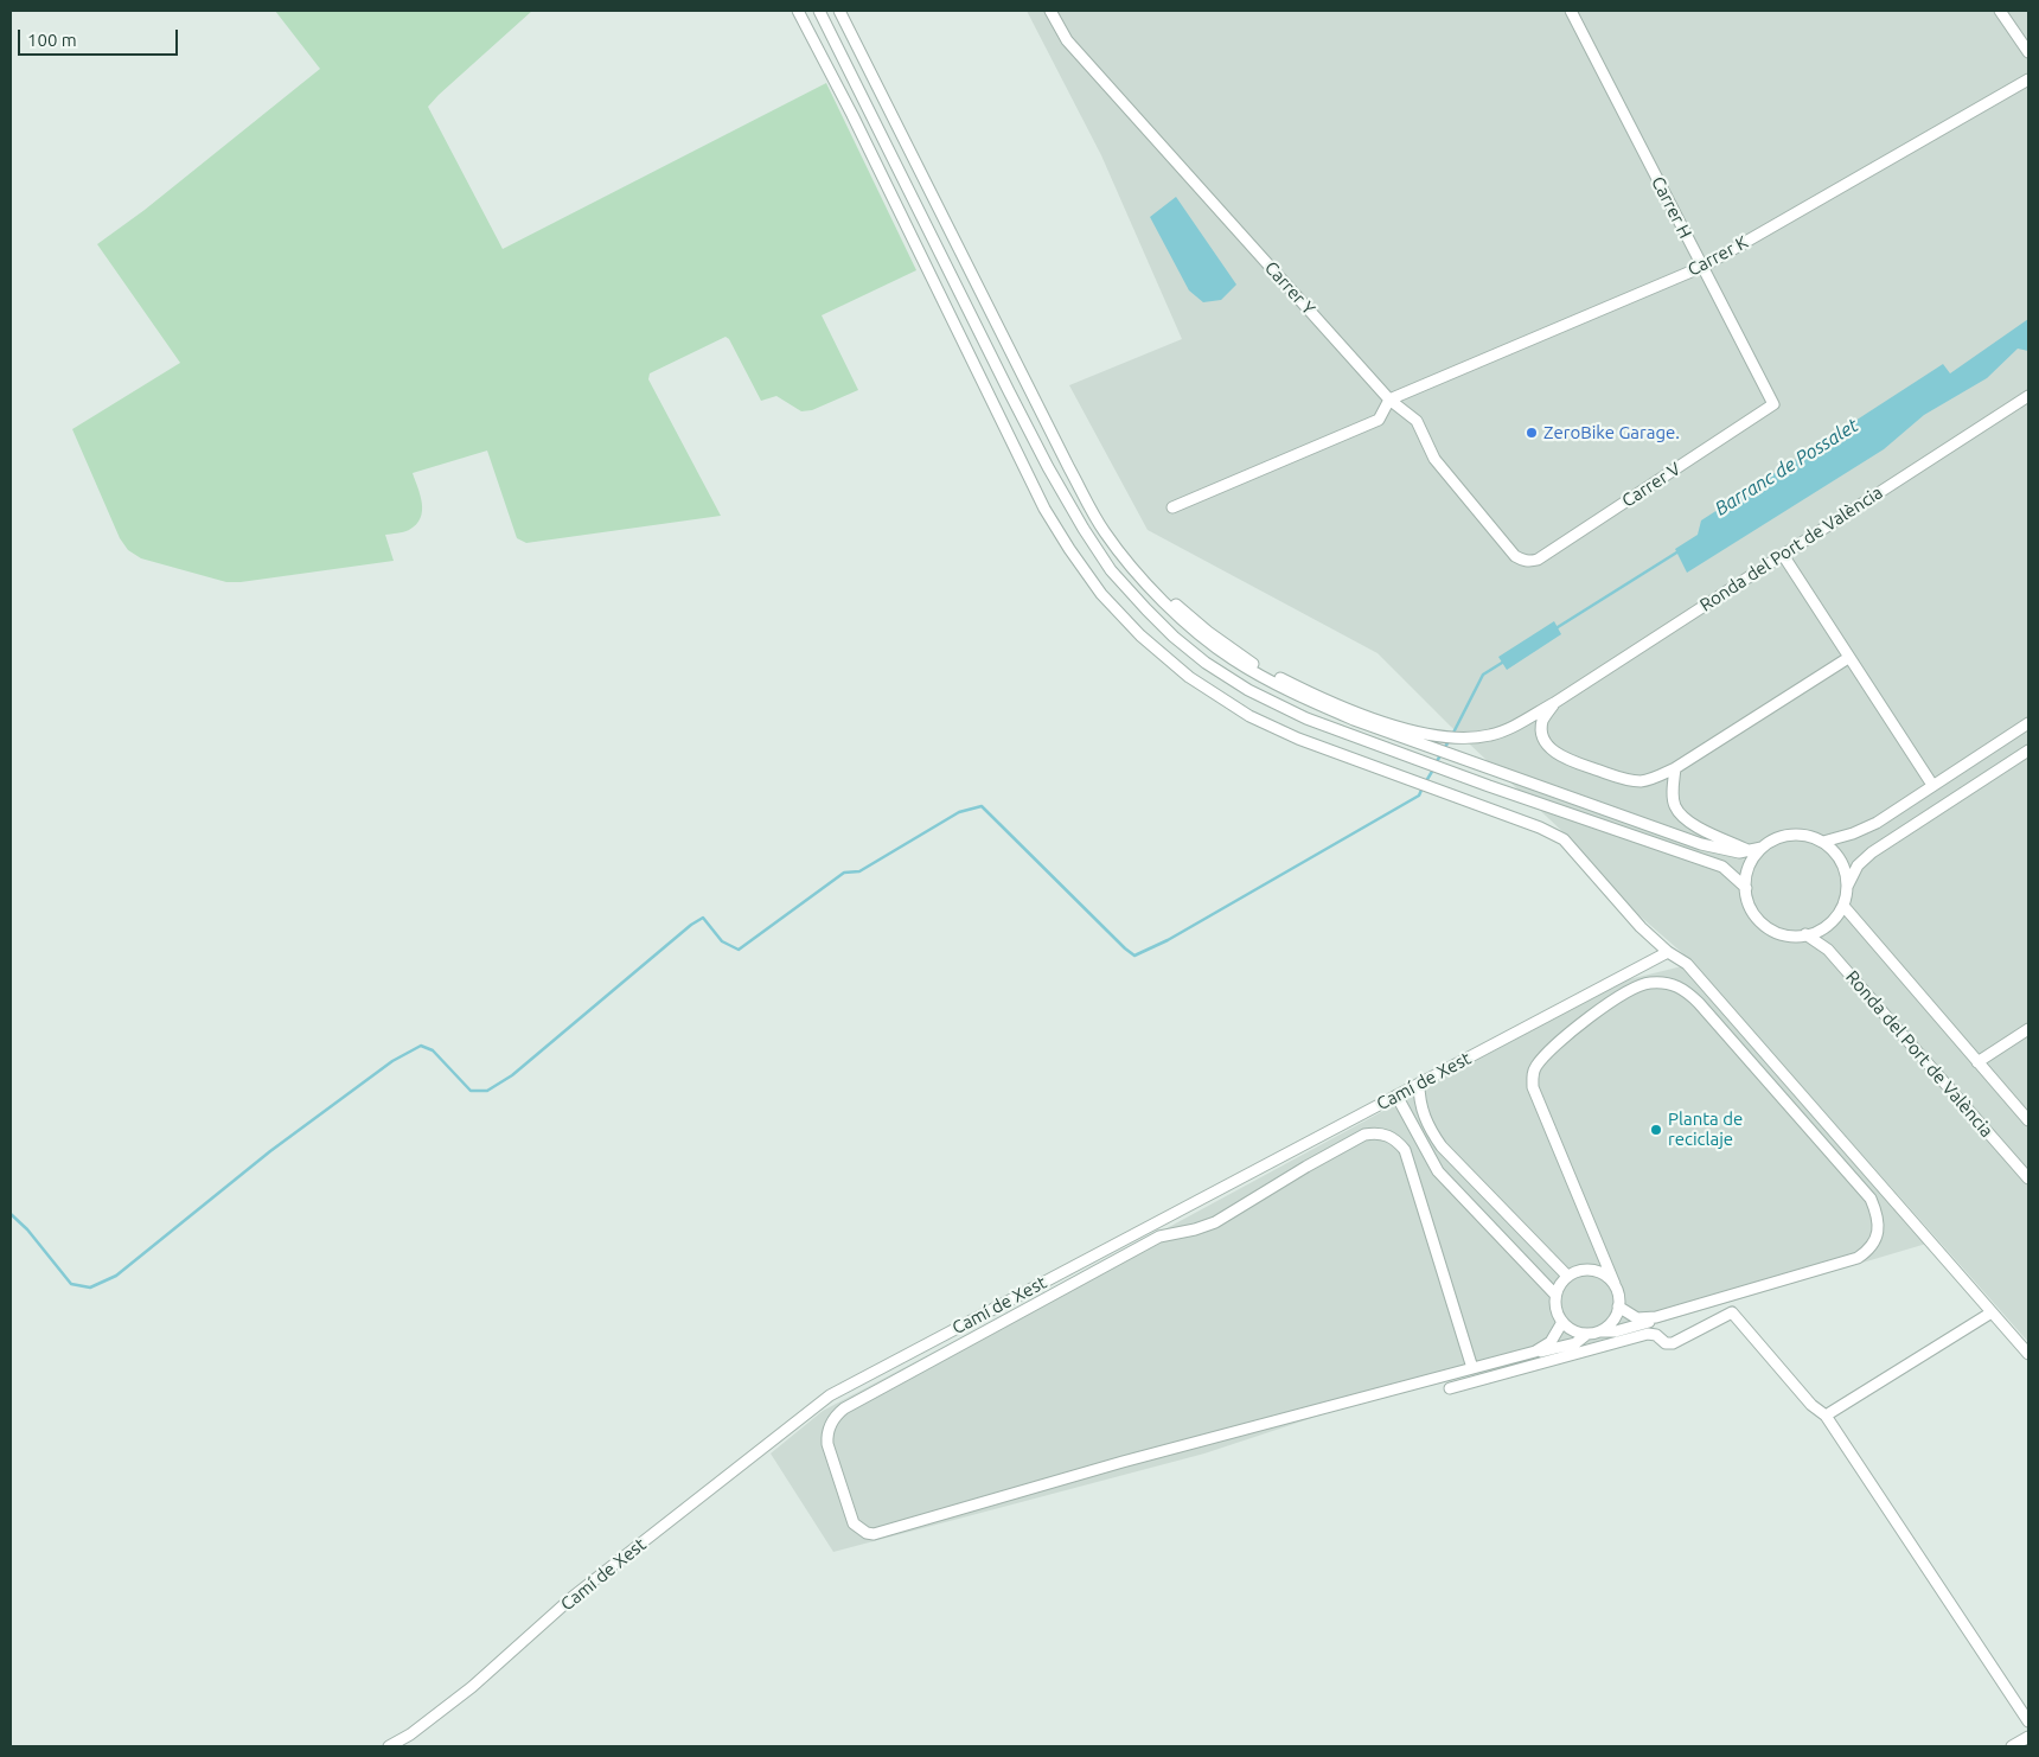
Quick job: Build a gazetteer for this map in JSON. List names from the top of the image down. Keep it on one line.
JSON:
{"streets":{"street":["Carrer H","Carrer K","Carrer Y","Carrer V","Ronda del Port de València","Camí de Xest"]},"crossings":[["Carrer H","Carrer K"],["Carrer H","Carrer V"],["Carrer K","Carrer Y"],["Carrer Y","Carrer V"]],"water":["Barranc de Possalet"],"places":["ZeroBike Garage.","Planta de reciclaje"],"scale_bar":"100 m"}
